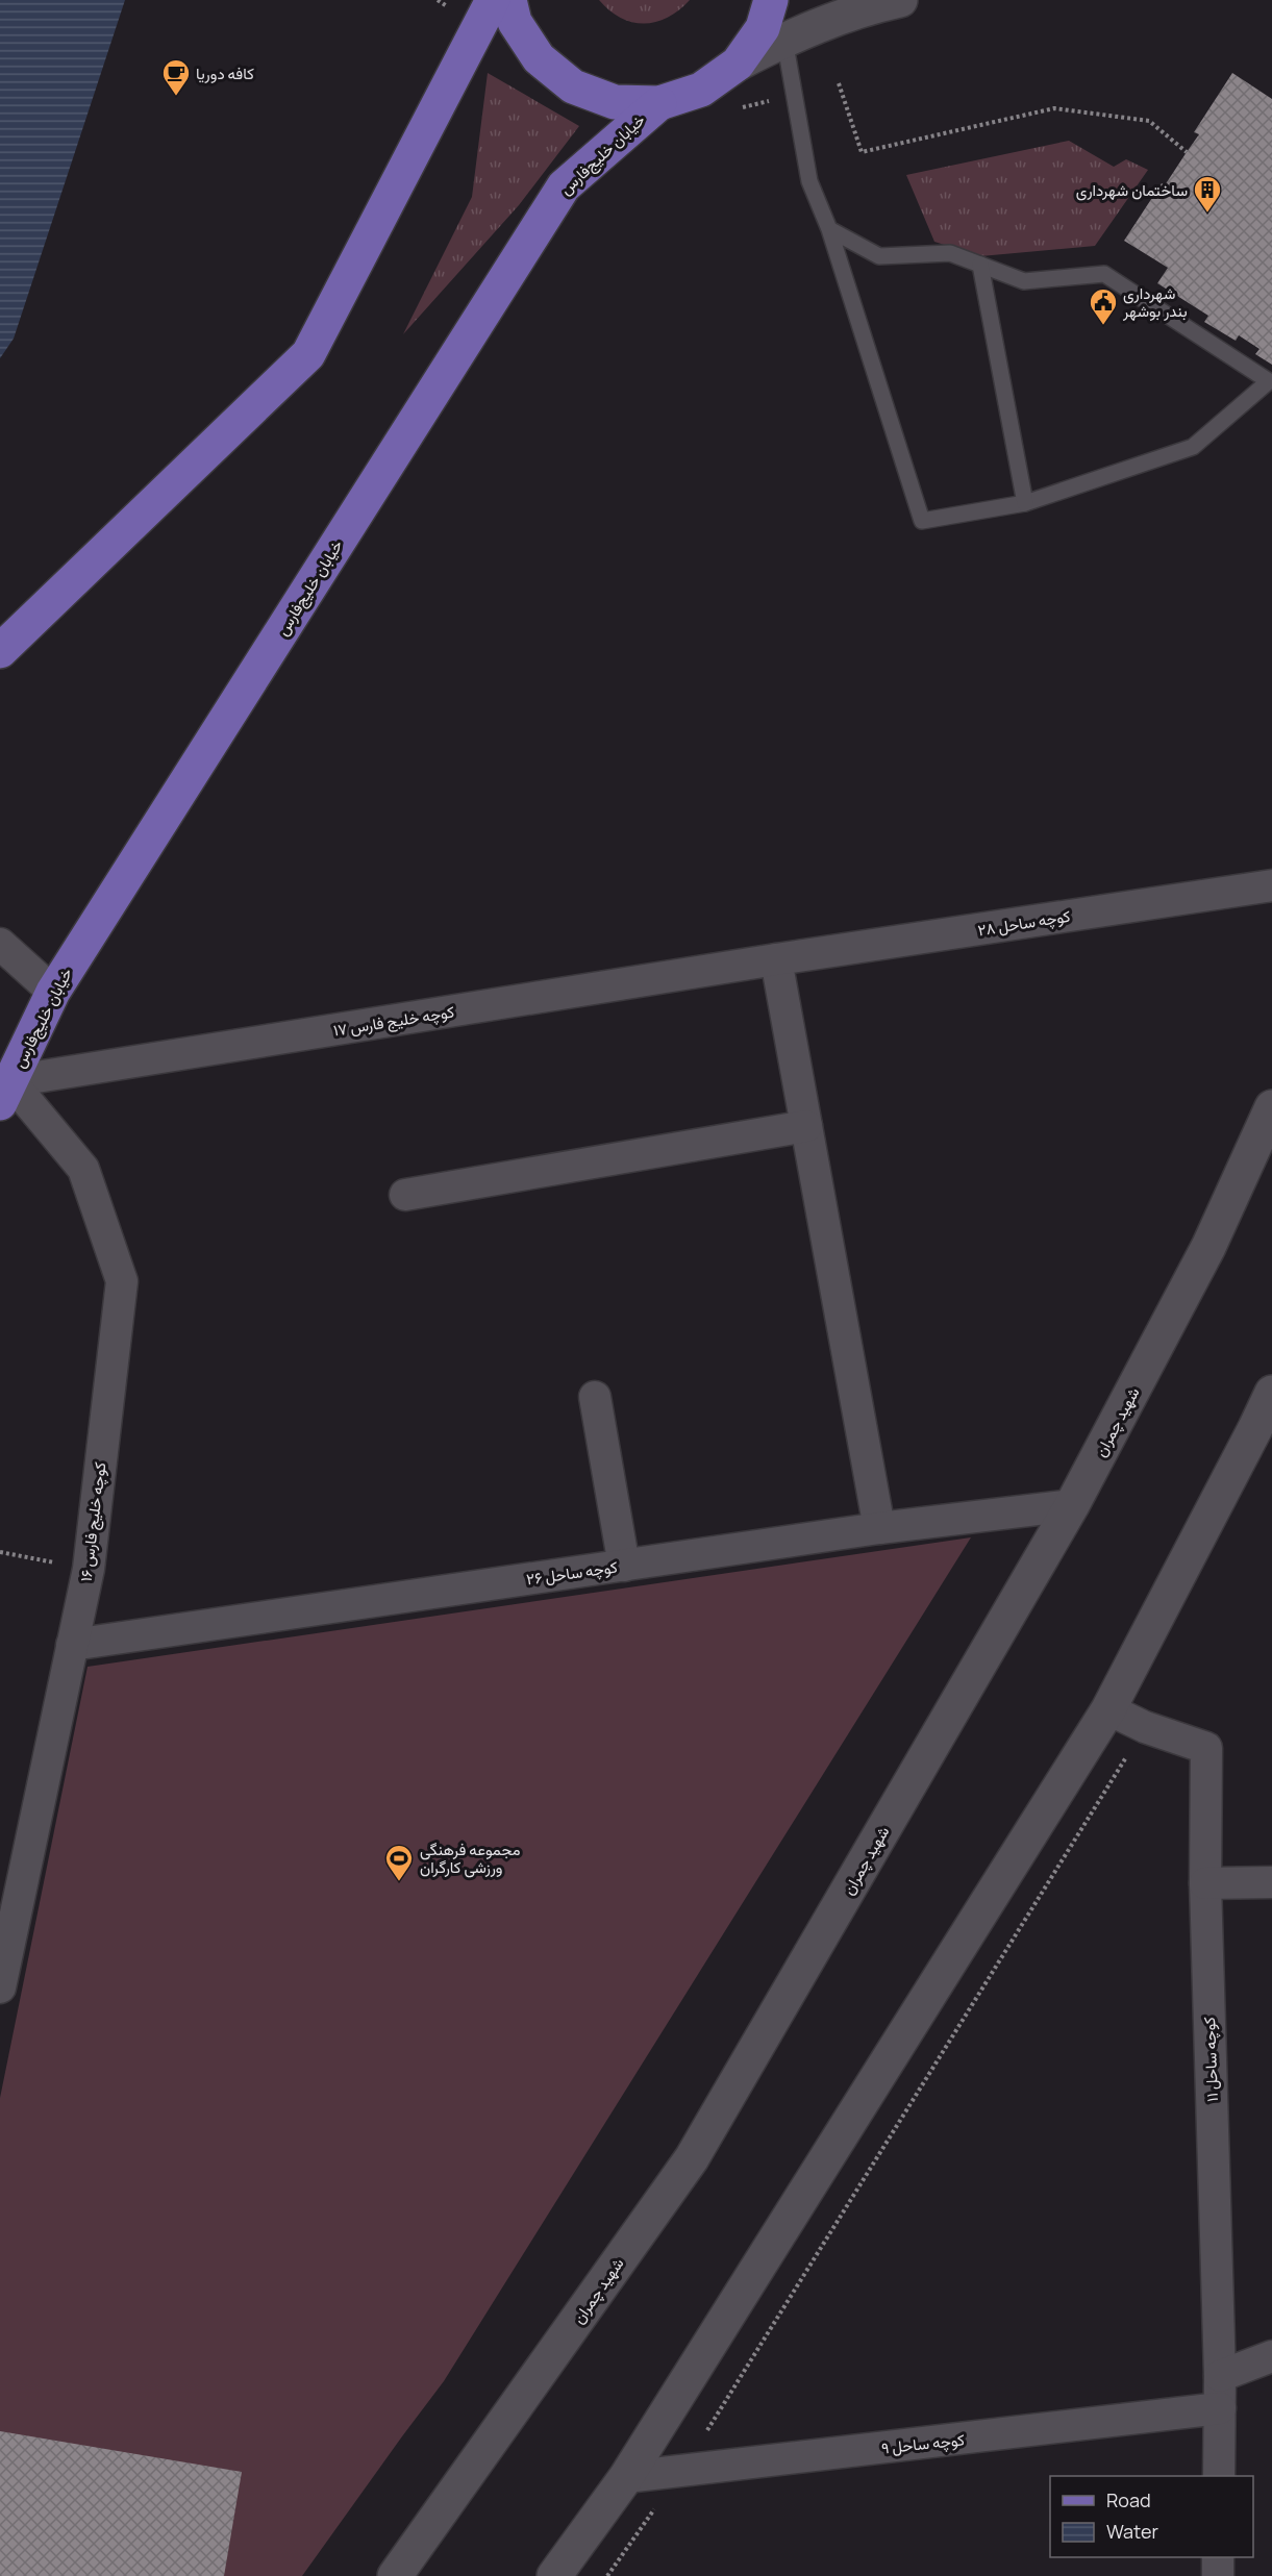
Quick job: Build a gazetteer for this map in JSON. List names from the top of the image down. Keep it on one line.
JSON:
{"streets":{"main road":["خیابان خلیج‌فارس"],"street":["کوچه ساحل ۲۸","کوچه خلیج فارس ۱۷","شهید چمران","کوچه خلیج فارس ۱۶","کوچه ساحل ۲۶","کوچه ساحل ۱۱","کوچه ساحل ۹"]},"crossings":[["خیابان خلیج‌فارس","کوچه خلیج فارس ۱۷"],["خیابان خلیج‌فارس","کوچه خلیج فارس ۱۶"],["کوچه ساحل ۲۸","کوچه خلیج فارس ۱۷"],["کوچه خلیج فارس ۱۷","کوچه خلیج فارس ۱۶"],["شهید چمران","کوچه ساحل ۲۶"],["کوچه خلیج فارس ۱۶","کوچه ساحل ۲۶"],["کوچه ساحل ۱۱","کوچه ساحل ۹"]],"places":{"cafe":["کافه دوریا"],"building":["ساختمان شهرداری"],"public building":["شهرداری بندر بوشهر"],"sports":["مجموعه فرهنگی ورزشی کارگران"]},"legend":["Road","Water"]}
